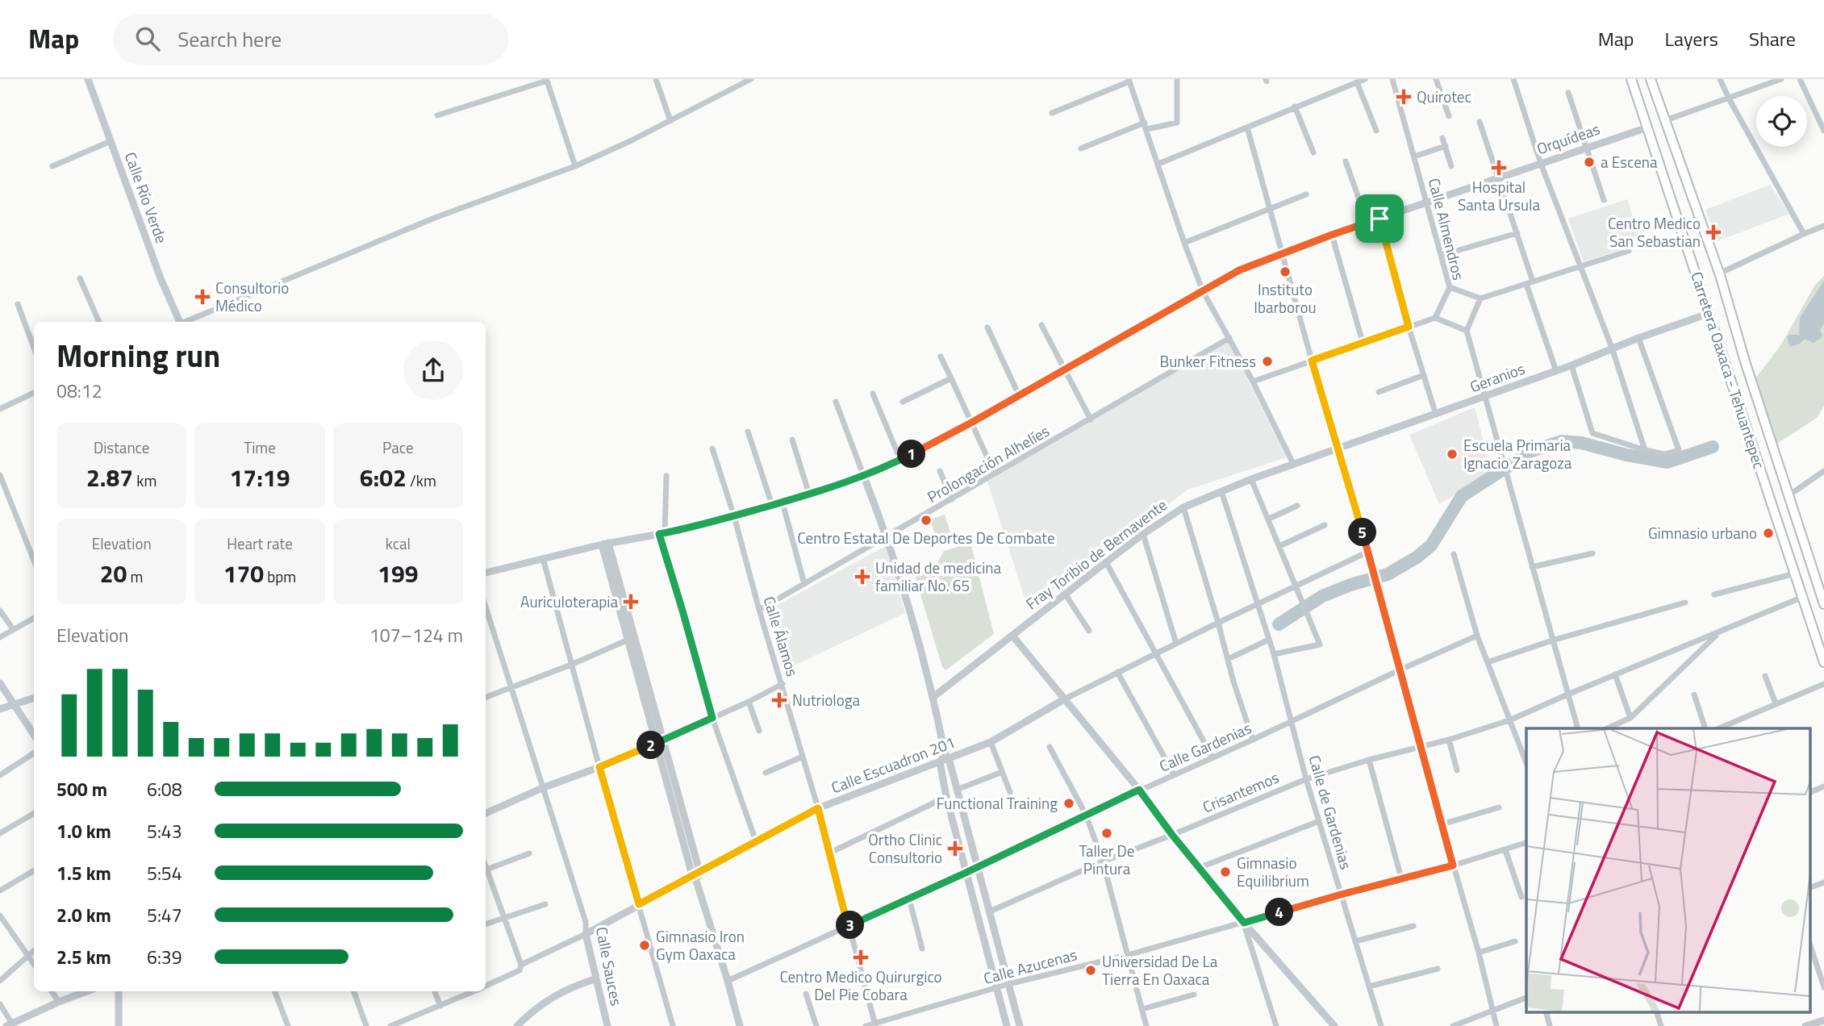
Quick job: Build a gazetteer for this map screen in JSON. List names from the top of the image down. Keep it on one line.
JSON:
{"streets":{"main road":["Carretera Oaxaca - Tehuantepec"],"street":["Orquídeas","Calle Río Verde","Calle Almendros","Geranios","Prolongación Alhelíes","Fray Toribio de Bernavente","Calle Álamos","Calle Gardenias","Calle Escuadron 201","Crisantemos","Calle de Gardenias","Calle Sauces","Calle Azucenas"]},"crossings":[["Orquídeas","Calle Almendros"],["Orquídeas","Carretera Oaxaca - Tehuantepec"],["Orquídeas","Calle Álamos"],["Carretera Oaxaca - Tehuantepec","Geranios"],["Carretera Oaxaca - Tehuantepec","Crisantemos"],["Geranios","Fray Toribio de Bernavente"],["Prolongación Alhelíes","Calle Álamos"],["Fray Toribio de Bernavente","Calle de Gardenias"],["Calle Álamos","Calle Gardenias"],["Calle Álamos","Calle Escuadron 201"],["Calle Álamos","Calle Azucenas"],["Calle Gardenias","Calle de Gardenias"],["Calle Escuadron 201","Calle Sauces"],["Crisantemos","Calle de Gardenias"],["Calle de Gardenias","Calle Azucenas"]],"places":{"health":["Quirotec","Hospital Santa Ursula","Centro Medico San Sebastian","Consultorio Médico","Unidad de medicina familiar No. 65","Auriculoterapia","Nutriologa","Ortho Clinic Consultorio","Centro Medico Quirurgico Del Pie Cobara"],"other":["a Escena","Instituto Ibarborou","Bunker Fitness","Escuela Primaria Ignacio Zaragoza","Centro Estatal De Deportes De Combate","Gimnasio urbano","Functional Training","Taller De Pintura","Gimnasio Equilibrium","Gimnasio Iron Gym Oaxaca","Universidad De La Tierra En Oaxaca"]},"page":{"header":"Map","search":"Search here","nav":["Map","Layers","Share"],"heading":["Morning run","08:12"],"stats":[["Distance","2.87 km"],["Time","17:19"],["Pace","6:02 /km"],["Elevation","20 m"],["Heart rate","170 bpm"],["kcal","199"]],"pins":["1","5","2","4","3"],"chart":["Elevation","107–124 m"],"list":[{"name":"500 m","note":"6:08"},{"name":"1.0 km","note":"5:43"},{"name":"1.5 km","note":"5:54"},{"name":"2.0 km","note":"5:47"},{"name":"2.5 km","note":"6:39"}]}}
